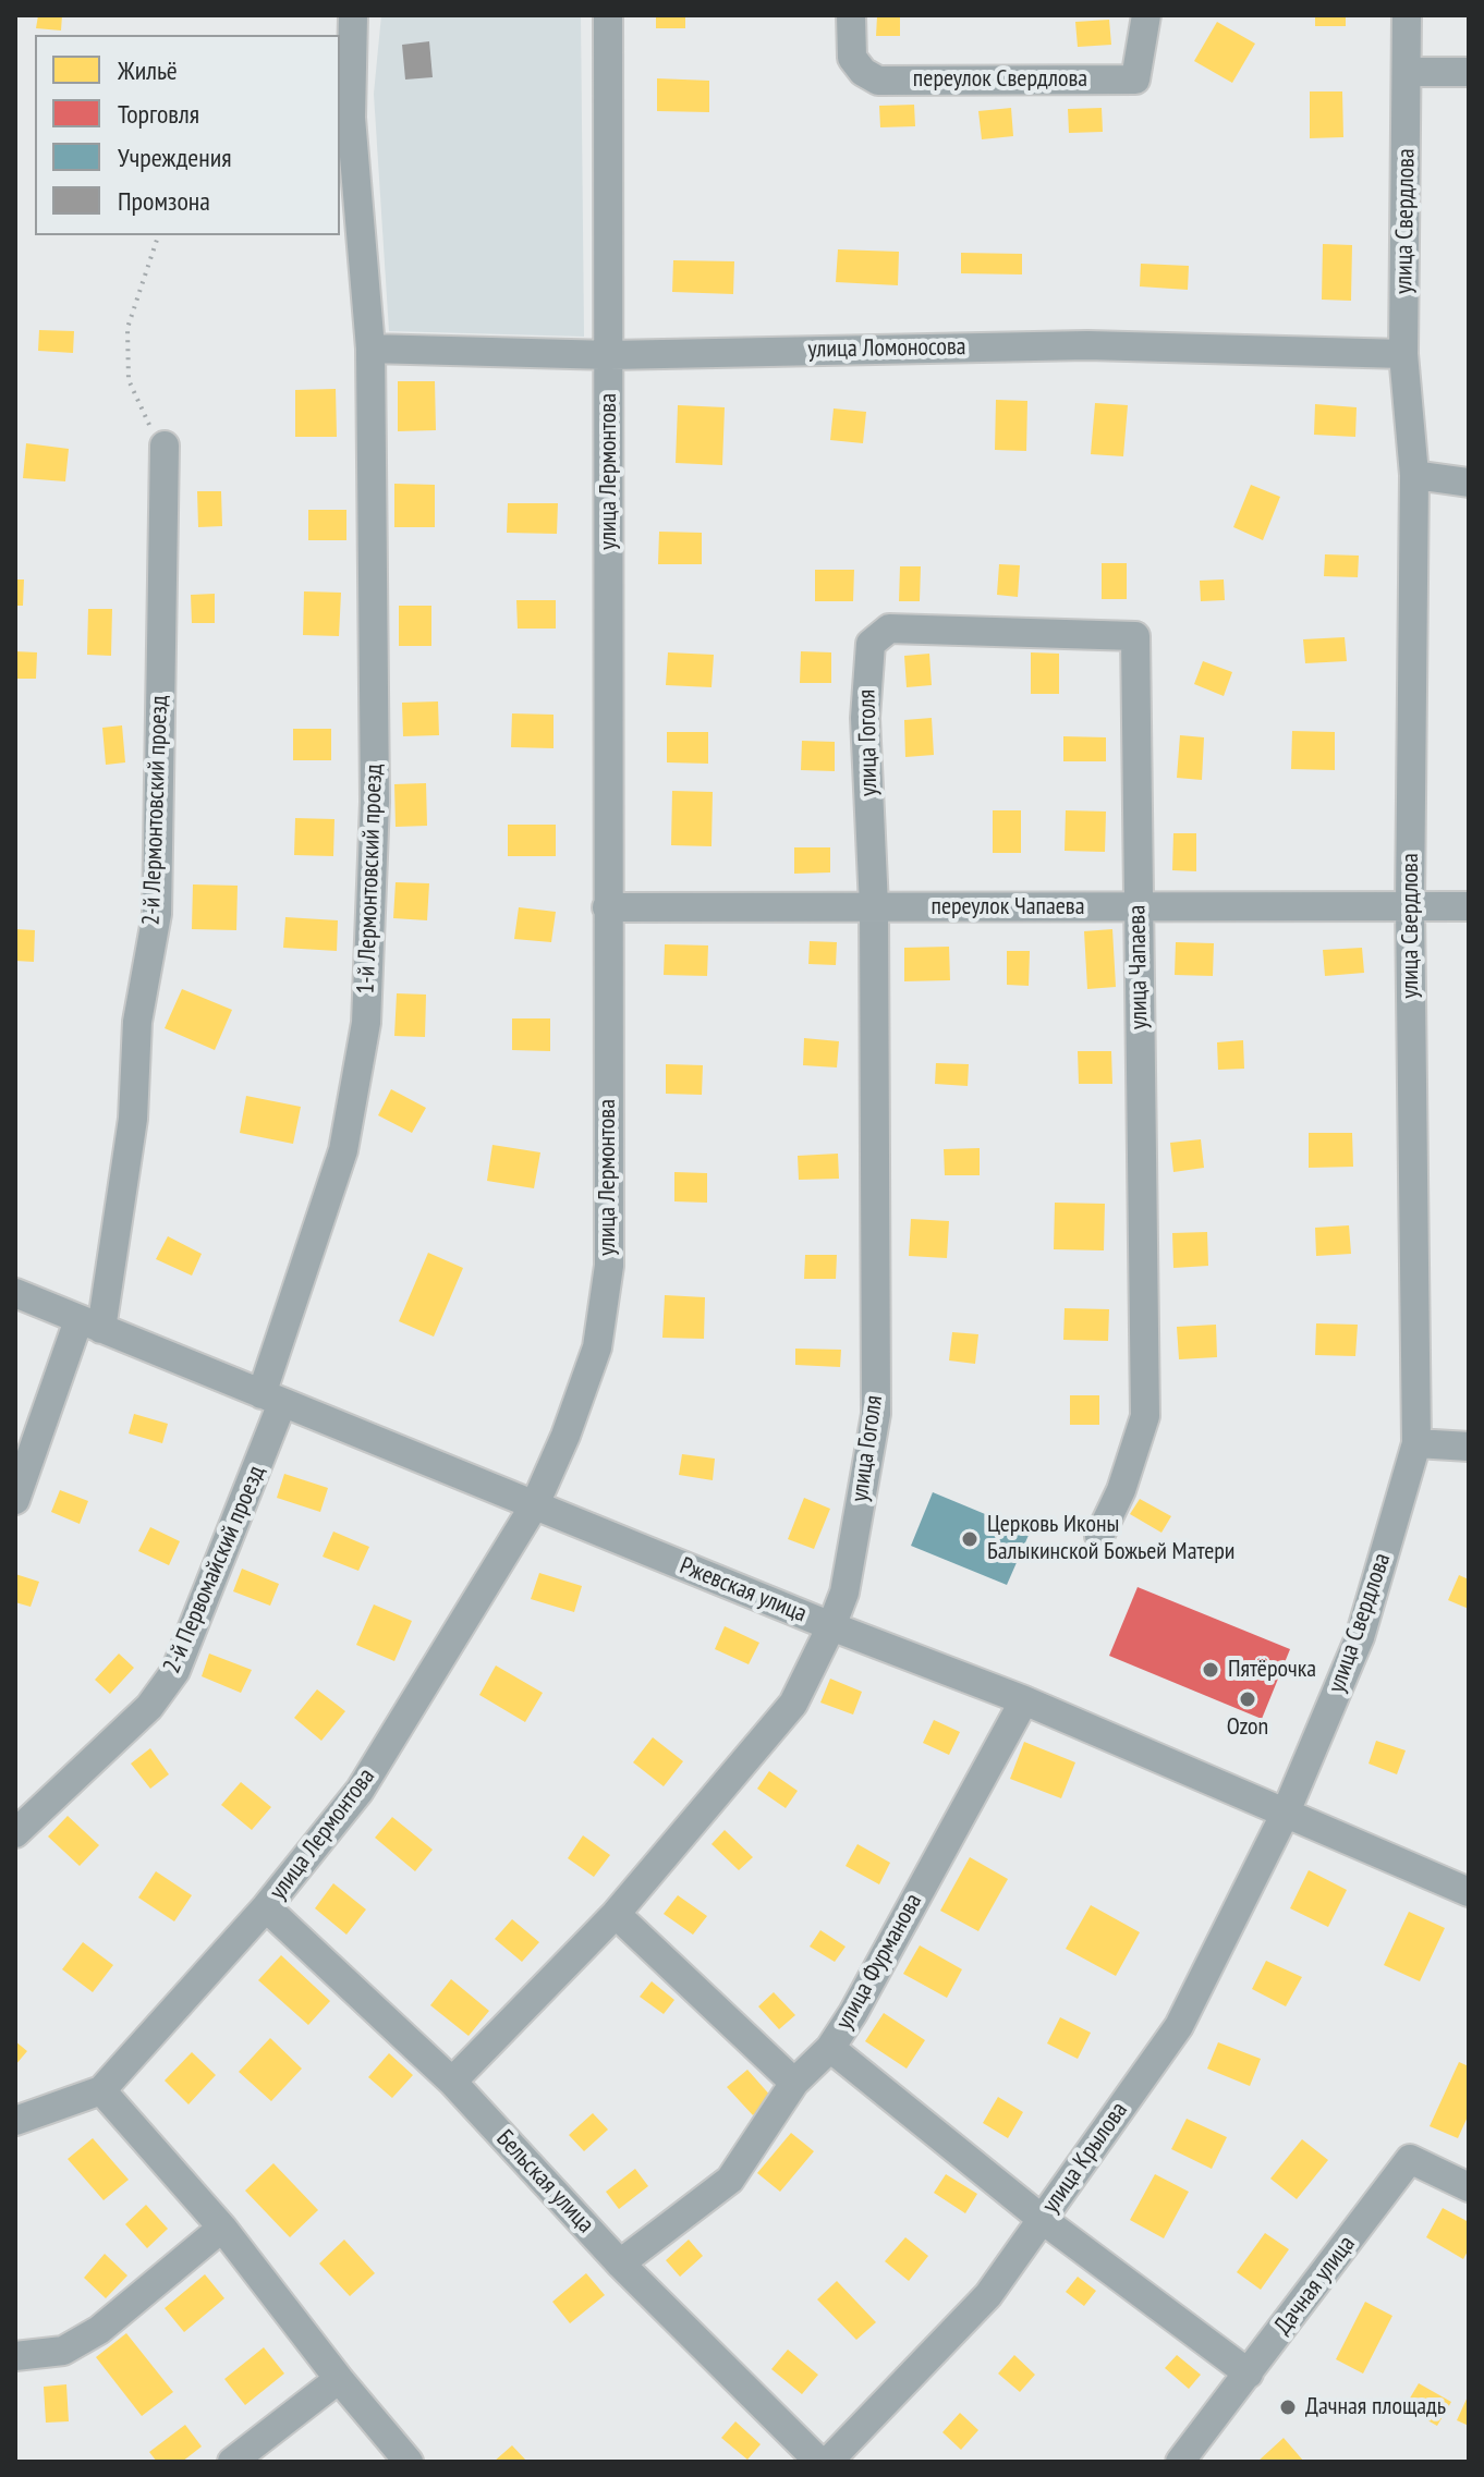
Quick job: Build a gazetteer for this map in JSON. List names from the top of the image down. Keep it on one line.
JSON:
{"streets":{"street":["переулок Свердлова","улица Свердлова","улица Ломоносова","улица Лермонтова","улица Гоголя","2-й Лермонтовский проезд","1-й Лермонтовский проезд","переулок Чапаева","улица Чапаева","2-й Первомайский проезд","Ржевская улица","улица Фурманова","улица Крылова","Бельская улица","Дачная улица"]},"crossings":[["улица Свердлова","улица Ломоносова"],["улица Свердлова","переулок Чапаева"],["улица Свердлова","Ржевская улица"],["улица Свердлова","улица Крылова"],["улица Ломоносова","улица Лермонтова"],["улица Ломоносова","1-й Лермонтовский проезд"],["улица Лермонтова","переулок Чапаева"],["улица Лермонтова","Ржевская улица"],["улица Лермонтова","Бельская улица"],["улица Гоголя","переулок Чапаева"],["улица Гоголя","улица Чапаева"],["улица Гоголя","Ржевская улица"],["улица Гоголя","Бельская улица"],["2-й Лермонтовский проезд","Ржевская улица"],["1-й Лермонтовский проезд","2-й Первомайский проезд"],["1-й Лермонтовский проезд","Ржевская улица"],["переулок Чапаева","улица Чапаева"],["2-й Первомайский проезд","Ржевская улица"],["Ржевская улица","улица Фурманова"],["Ржевская улица","улица Крылова"],["улица Фурманова","Бельская улица"]],"places":["Церковь Иконы Балыкинской Божьей Матери","Пятёрочка","Ozon","Дачная площадь"],"legend":["Жильё","Торговля","Учреждения","Промзона"]}
